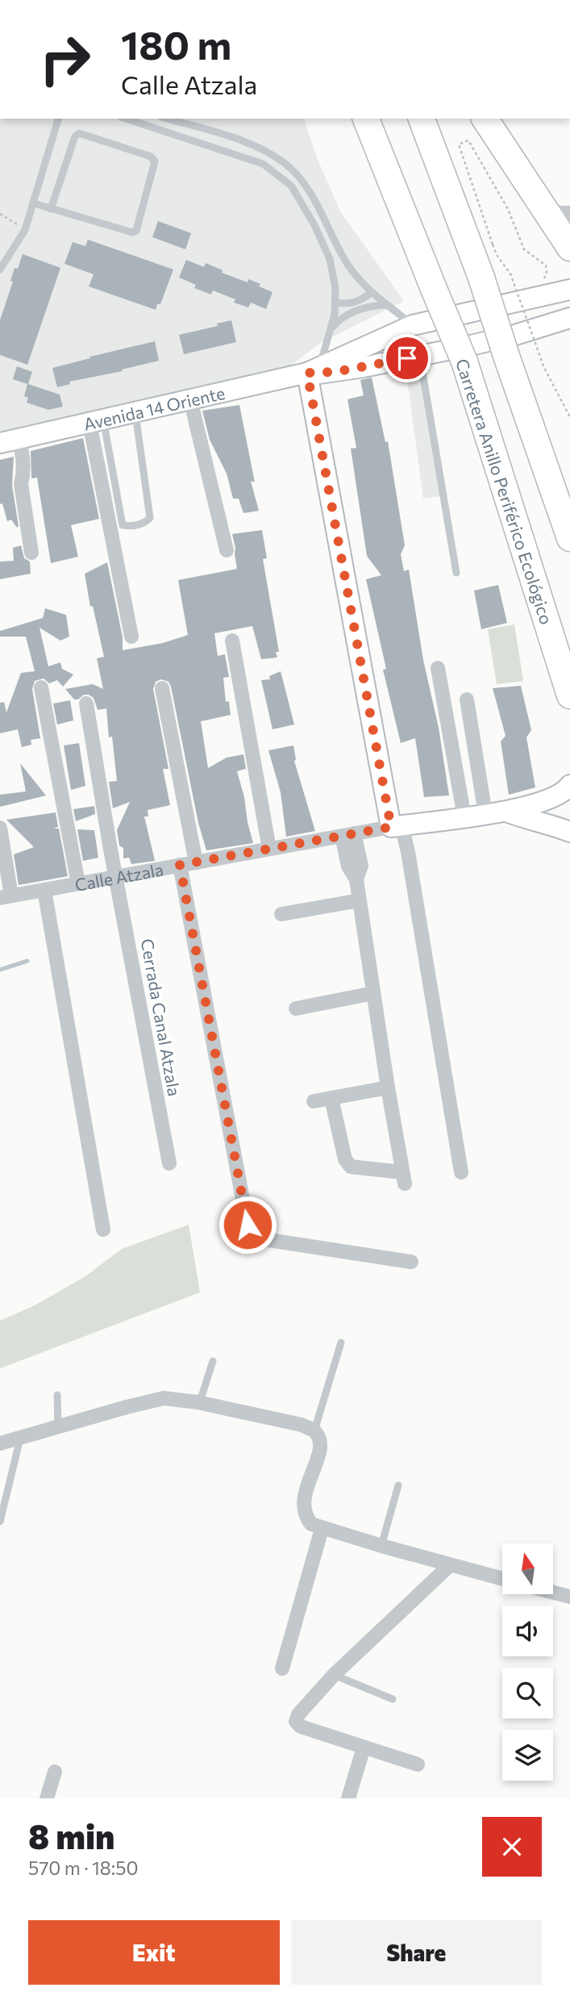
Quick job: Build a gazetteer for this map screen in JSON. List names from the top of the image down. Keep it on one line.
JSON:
{"streets":{"highway":["Carretera Anillo Periférico Ecológico"],"main road":["Avenida 14 Oriente","Calle Atzala"],"street":["Cerrada Canal Atzala"]},"crossings":[["Calle Atzala","Cerrada Canal Atzala"]],"north":"top","page":{"turn":["180 m","Calle Atzala"],"heading":["8 min","570 m · 18:50"],"buttons":["Exit","Share"]}}
